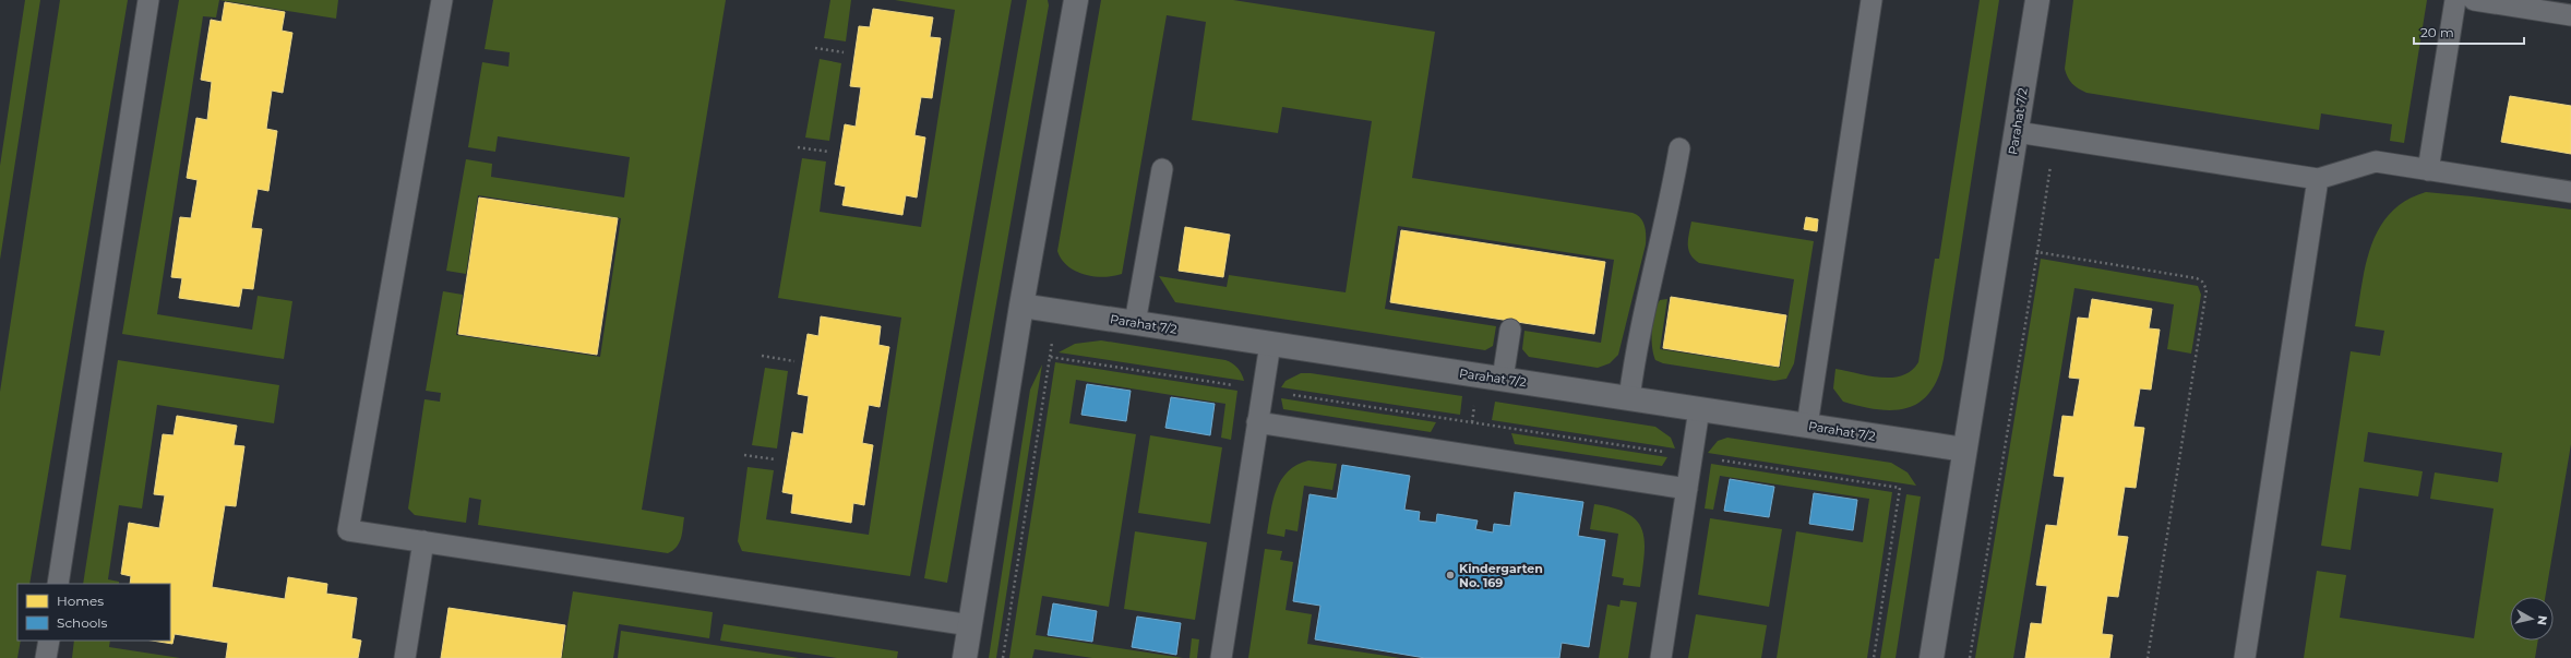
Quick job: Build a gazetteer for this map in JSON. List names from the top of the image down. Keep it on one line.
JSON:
{"streets":{"street":["Parahat 7/2"]},"places":["Kindergarten No. 169"],"legend":["Homes","Schools"],"scale_bar":"20 m","north":"right"}
